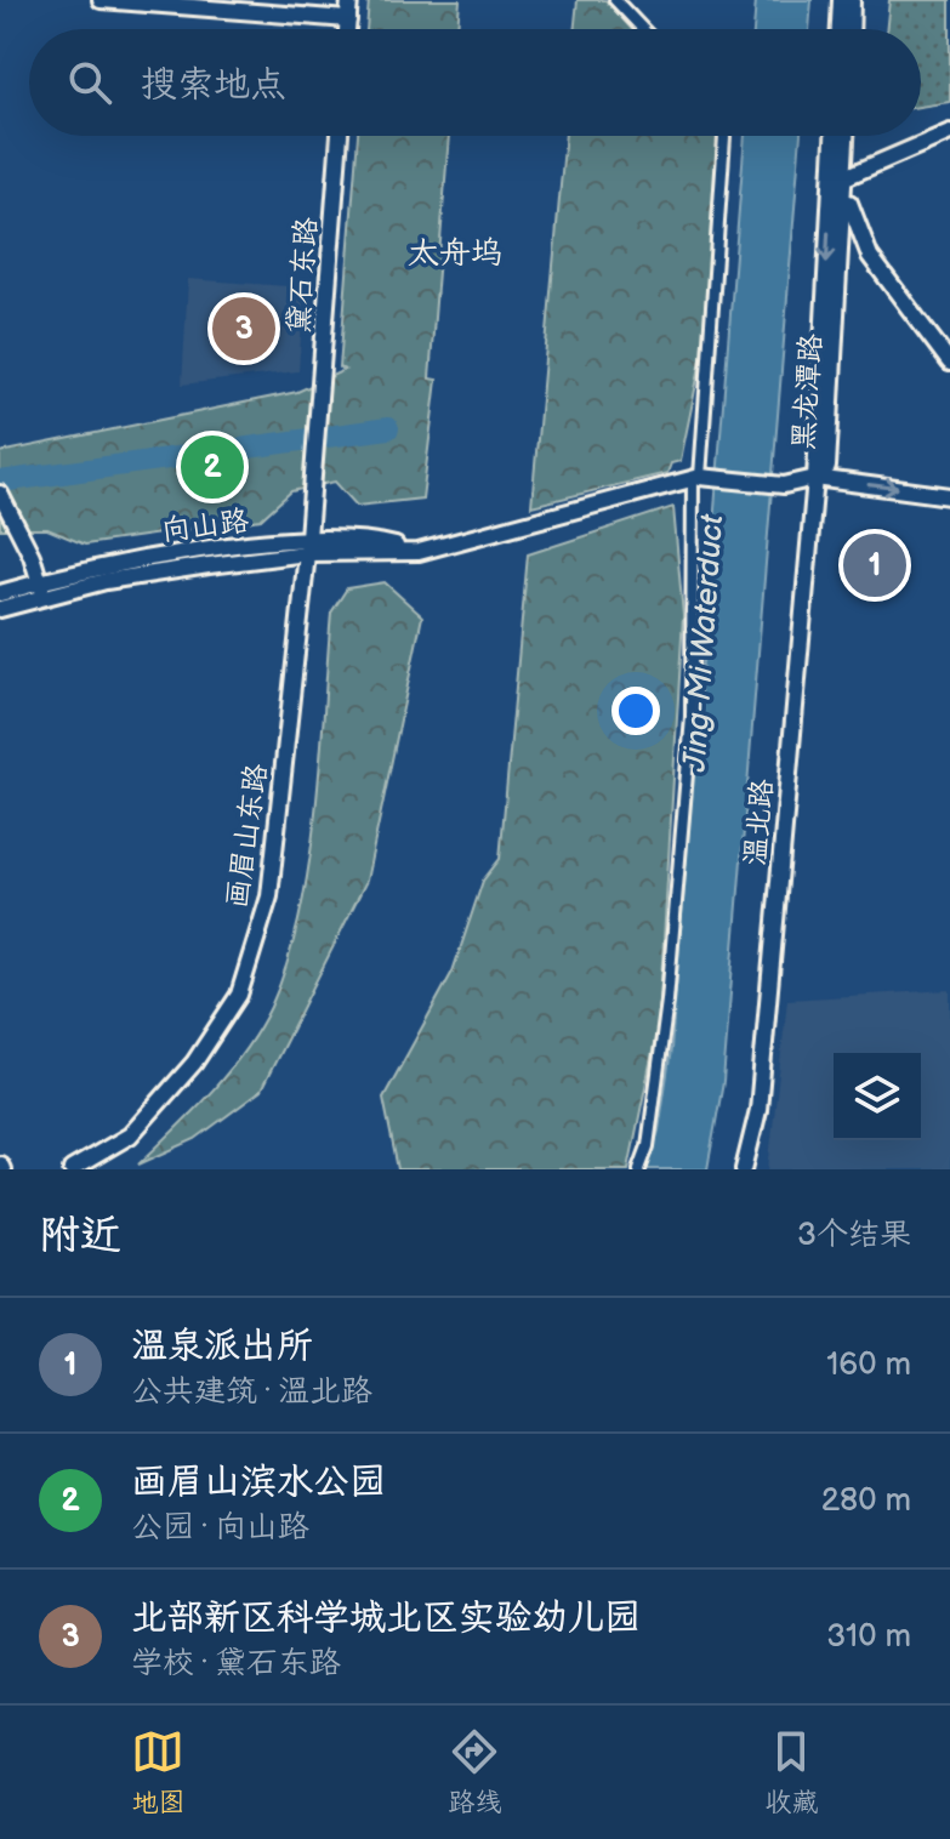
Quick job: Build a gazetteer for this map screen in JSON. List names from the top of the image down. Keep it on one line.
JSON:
{"streets":{"main road":["黛石东路","黑龙潭路","向山路","温北路","画眉山东路"]},"crossings":[["黛石东路","向山路"],["黛石东路","画眉山东路"],["黑龙潭路","温北路"],["向山路","画眉山东路"]],"districts":["太舟坞"],"water":["Jing-Mi Waterduct"],"page":{"search":"搜索地点","pins":["3","2","1"],"heading":["附近","3个结果"],"list":[{"mark":"1","name":"温泉派出所","note":"公共建筑 · 温北路","value":"160 m"},{"mark":"2","name":"画眉山滨水公园","note":"公园 · 向山路","value":"280 m"},{"mark":"3","name":"北部新区科学城北区实验幼儿园","note":"学校 · 黛石东路","value":"310 m"}],"nav":["地图","路线","收藏"]}}
